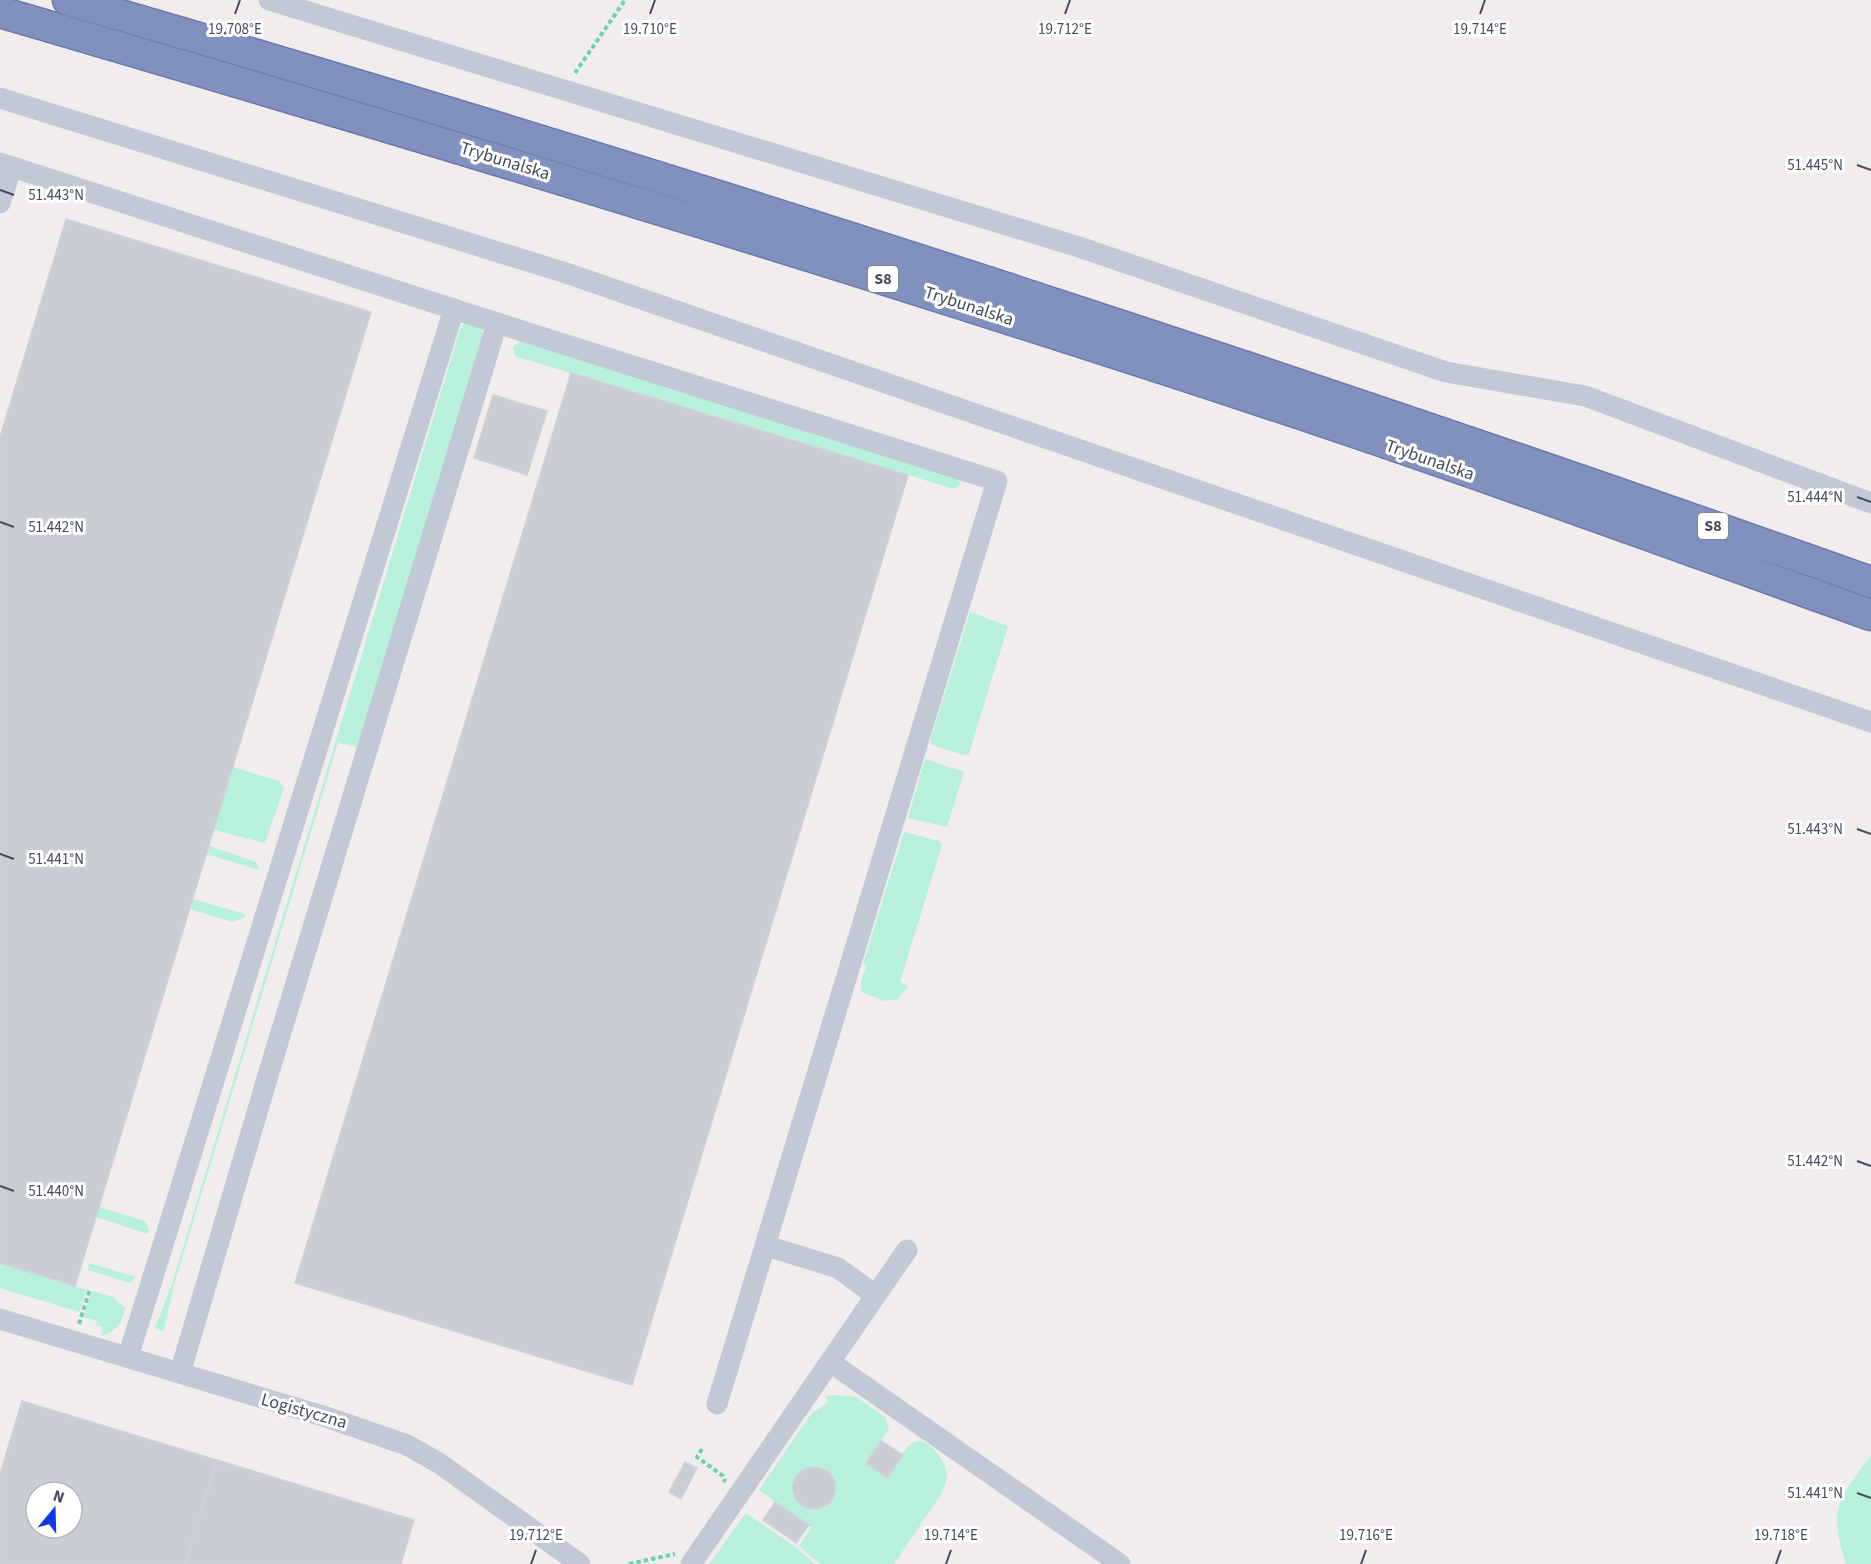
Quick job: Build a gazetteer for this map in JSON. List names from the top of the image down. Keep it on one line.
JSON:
{"streets":{"highway":["Trybunalska","S8"],"street":["Logistyczna"]},"north":"top","coordinates":["19.708°E","19.710°E","19.712°E","19.714°E","51.445°N","51.443°N","51.444°N","51.442°N","51.441°N","51.440°N","19.716°E","19.718°E"]}
